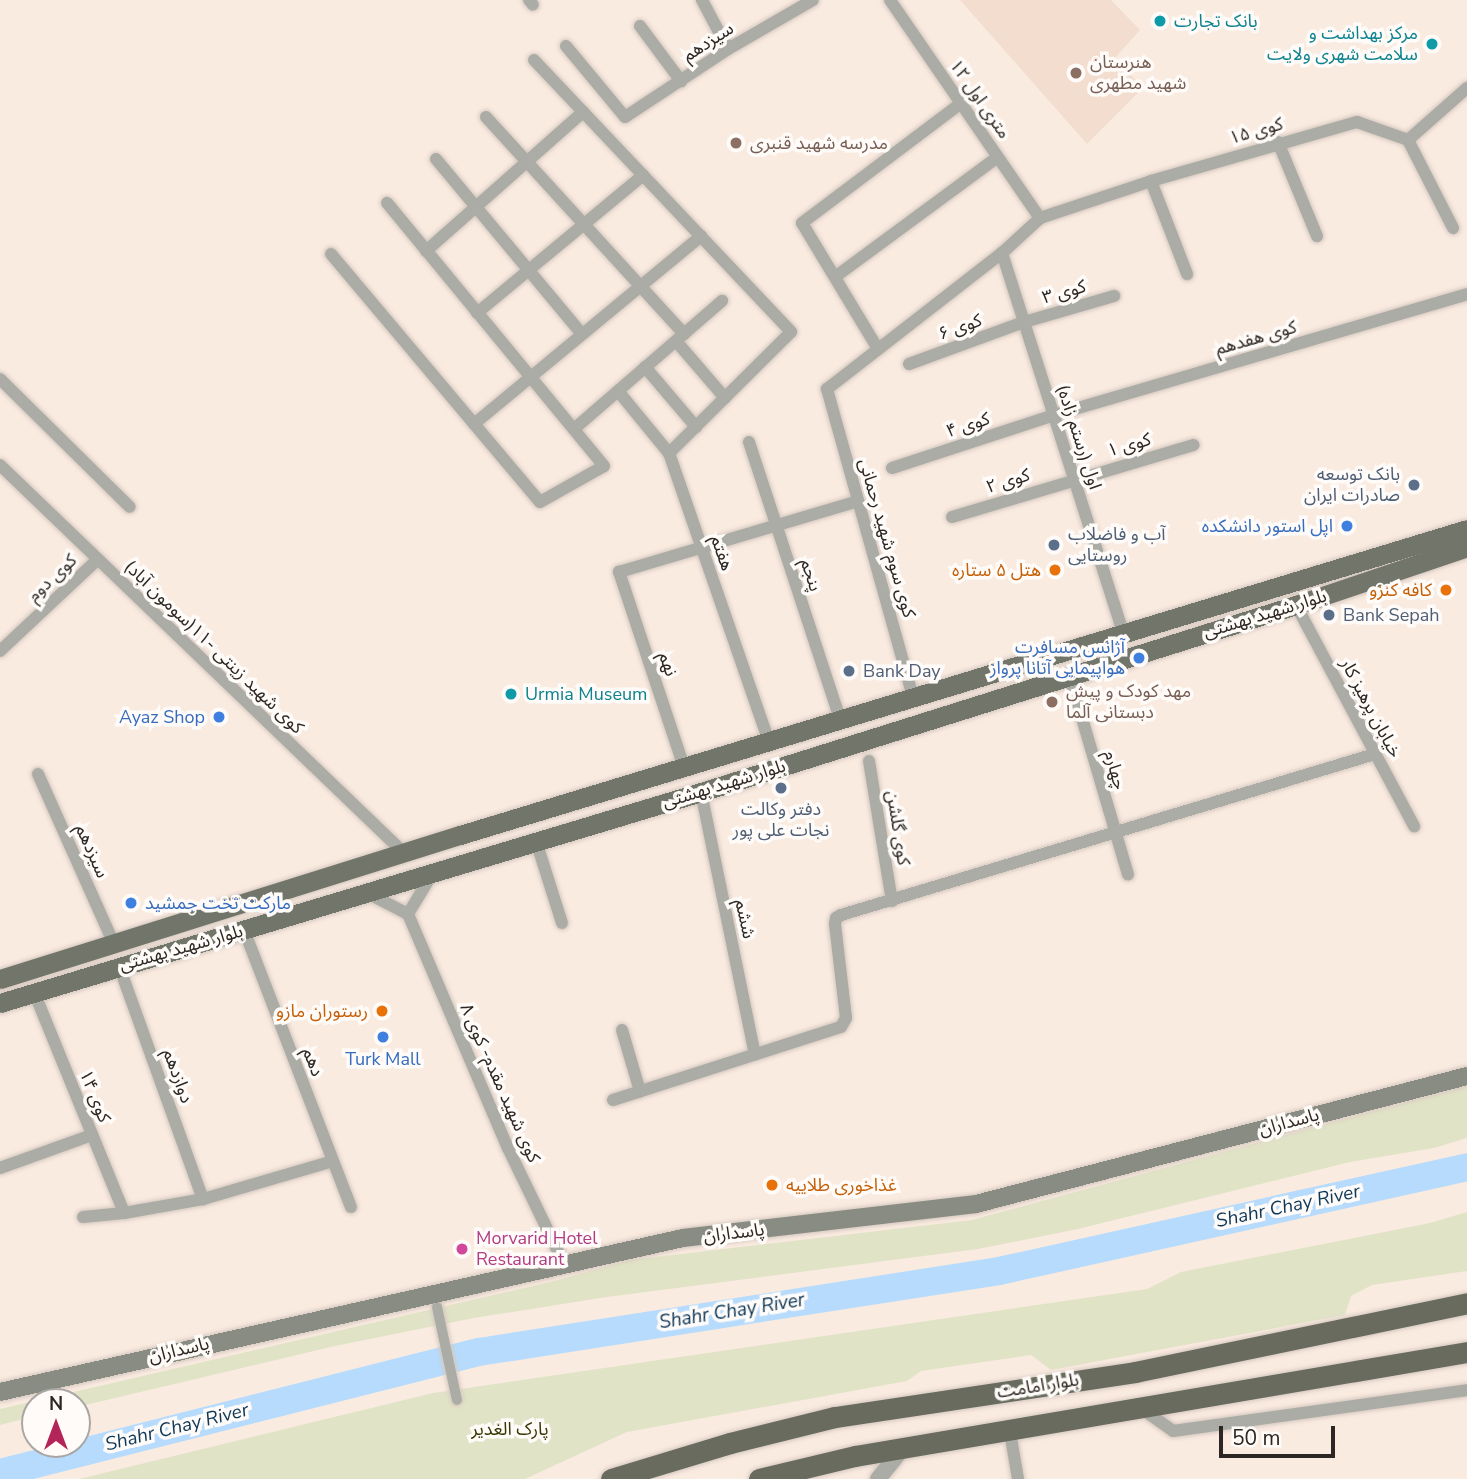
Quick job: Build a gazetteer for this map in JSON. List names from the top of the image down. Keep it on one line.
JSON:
{"streets":{"highway":["بلوار امامت"],"main road":["بلوار شهید بهشتی","پاسداران"],"street":["سیزدهم","۱۲ متری اول","کوی ۱۵","کوی ۳","کوی ۶","کوی هفدهم","کوی ۴","اول (رستم زاده)","کوی ۱","کوی ۲","کوی سوم شهید رحمانی","هفتم","پنجم","کوی دوم","کوی شهید زینتی -۱۱(سومون آباد)","نهم","خیابان پرهیز کار","چهارم","کوی گلشن","ششم","دهم","دوازدهم","کوی شهید مقدم- کوی ۸","کوی ۱۴"]},"crossings":[["سیزدهم","بلوار شهید بهشتی"],["۱۲ متری اول","کوی ۱۵"],["کوی ۳","کوی ۶"],["کوی ۳","اول (رستم زاده)"],["کوی ۶","اول (رستم زاده)"],["کوی هفدهم","کوی ۴"],["کوی هفدهم","اول (رستم زاده)"],["کوی ۴","اول (رستم زاده)"],["اول (رستم زاده)","کوی ۱"],["اول (رستم زاده)","کوی ۲"],["اول (رستم زاده)","بلوار شهید بهشتی"],["کوی ۱","کوی ۲"],["کوی سوم شهید رحمانی","بلوار شهید بهشتی"],["هفتم","بلوار شهید بهشتی"],["هفتم","نهم"],["پنجم","بلوار شهید بهشتی"],["کوی دوم","کوی شهید زینتی -۱۱(سومون آباد)"],["بلوار شهید بهشتی","کوی شهید زینتی -۱۱(سومون آباد)"],["بلوار شهید بهشتی","نهم"],["بلوار شهید بهشتی","خیابان پرهیز کار"],["بلوار شهید بهشتی","چهارم"],["بلوار شهید بهشتی","ششم"],["بلوار شهید بهشتی","دهم"],["بلوار شهید بهشتی","دوازدهم"],["بلوار شهید بهشتی","کوی ۱۴"],["کوی شهید مقدم- کوی ۸","پاسداران"]],"water":["Shahr Chay River"],"parks":["پارک الغدیر"],"places":["بانک تجارت","مرکز بهداشت و سلامت شهری ولایت","هنرستان شهید مطهری","مدرسه شهید قنبری","بانک توسعه صادرات ایران","اپل استور دانشکده","آب و فاضلاب روستایی","هتل ۵ ستاره","کافه کنزو","Bank Sepah","آژانس مسافرت هواپیمایی آتانا پرواز","Bank Day","Urmia Museum","مهد کودک و پیش دبستانی آلما","Ayaz Shop","دفتر وکالت نجات علی پور","مارکت تخت جمشید","رستوران مازو","Turk Mall","غذاخوری طلاییه","Morvarid Hotel Restaurant"],"scale_bar":"50 m","north":"top"}
